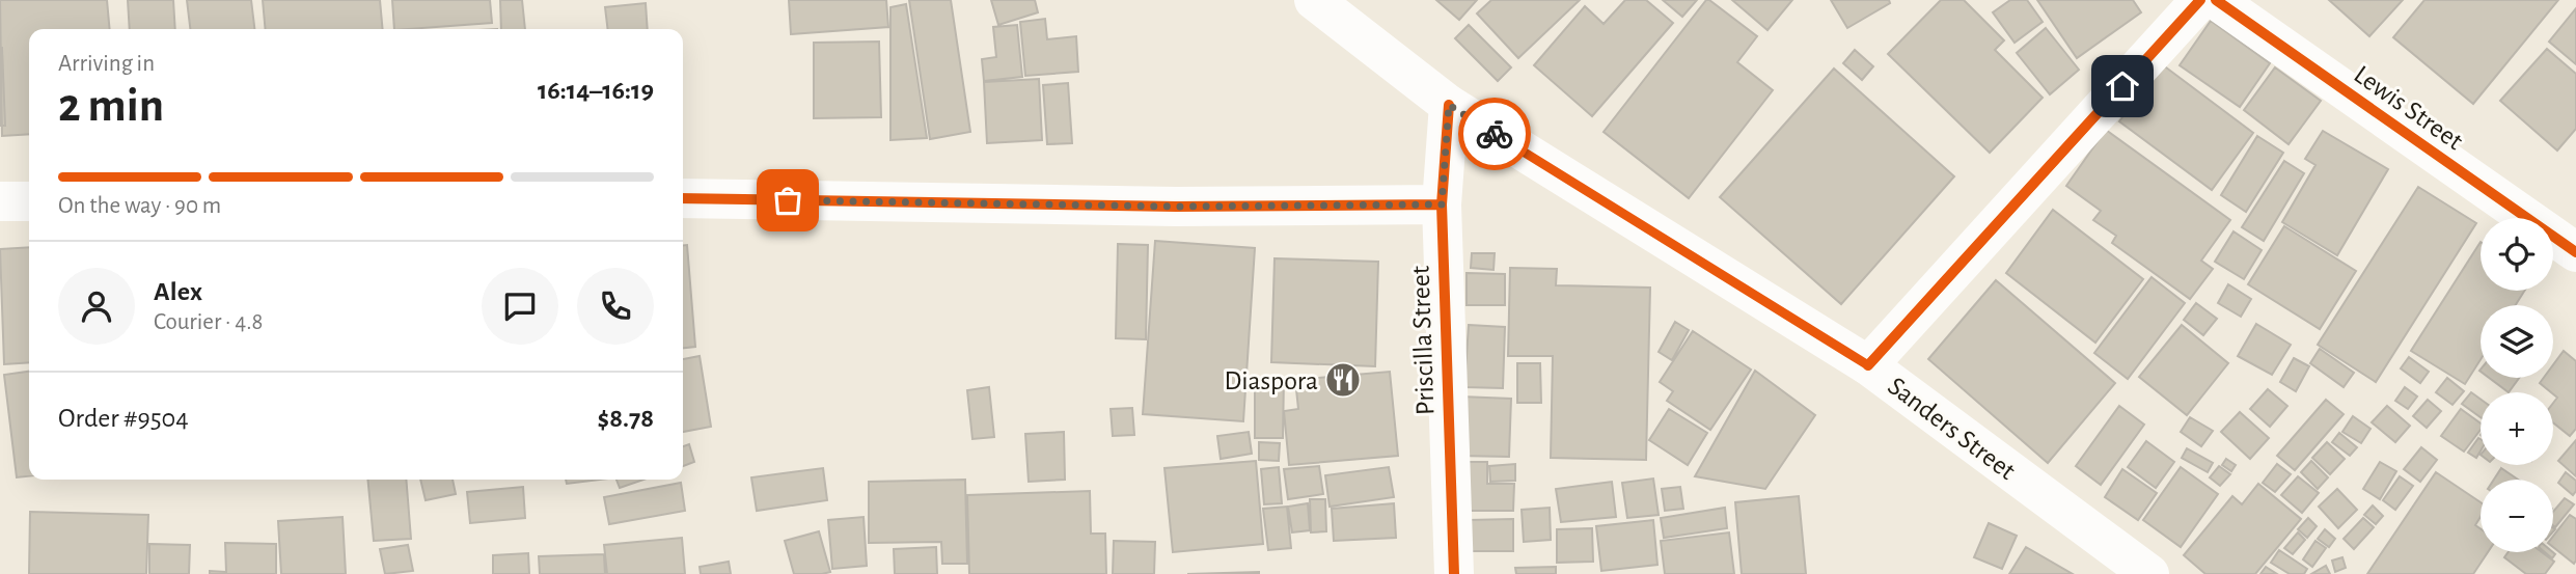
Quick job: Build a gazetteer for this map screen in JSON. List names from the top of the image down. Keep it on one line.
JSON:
{"streets":{"street":["Lewis Street","Priscilla Street","Sanders Street"]},"crossings":[["Priscilla Street","Sanders Street"]],"places":{"restaurant":["Diaspora"]},"page":{"heading":["2 min","Arriving in","16:14–16:19"],"panel":["Alex","Courier · 4.8","Order #9504","$8.78"],"bar":"On the way · 90 m","map_buttons":["+","−"]}}
